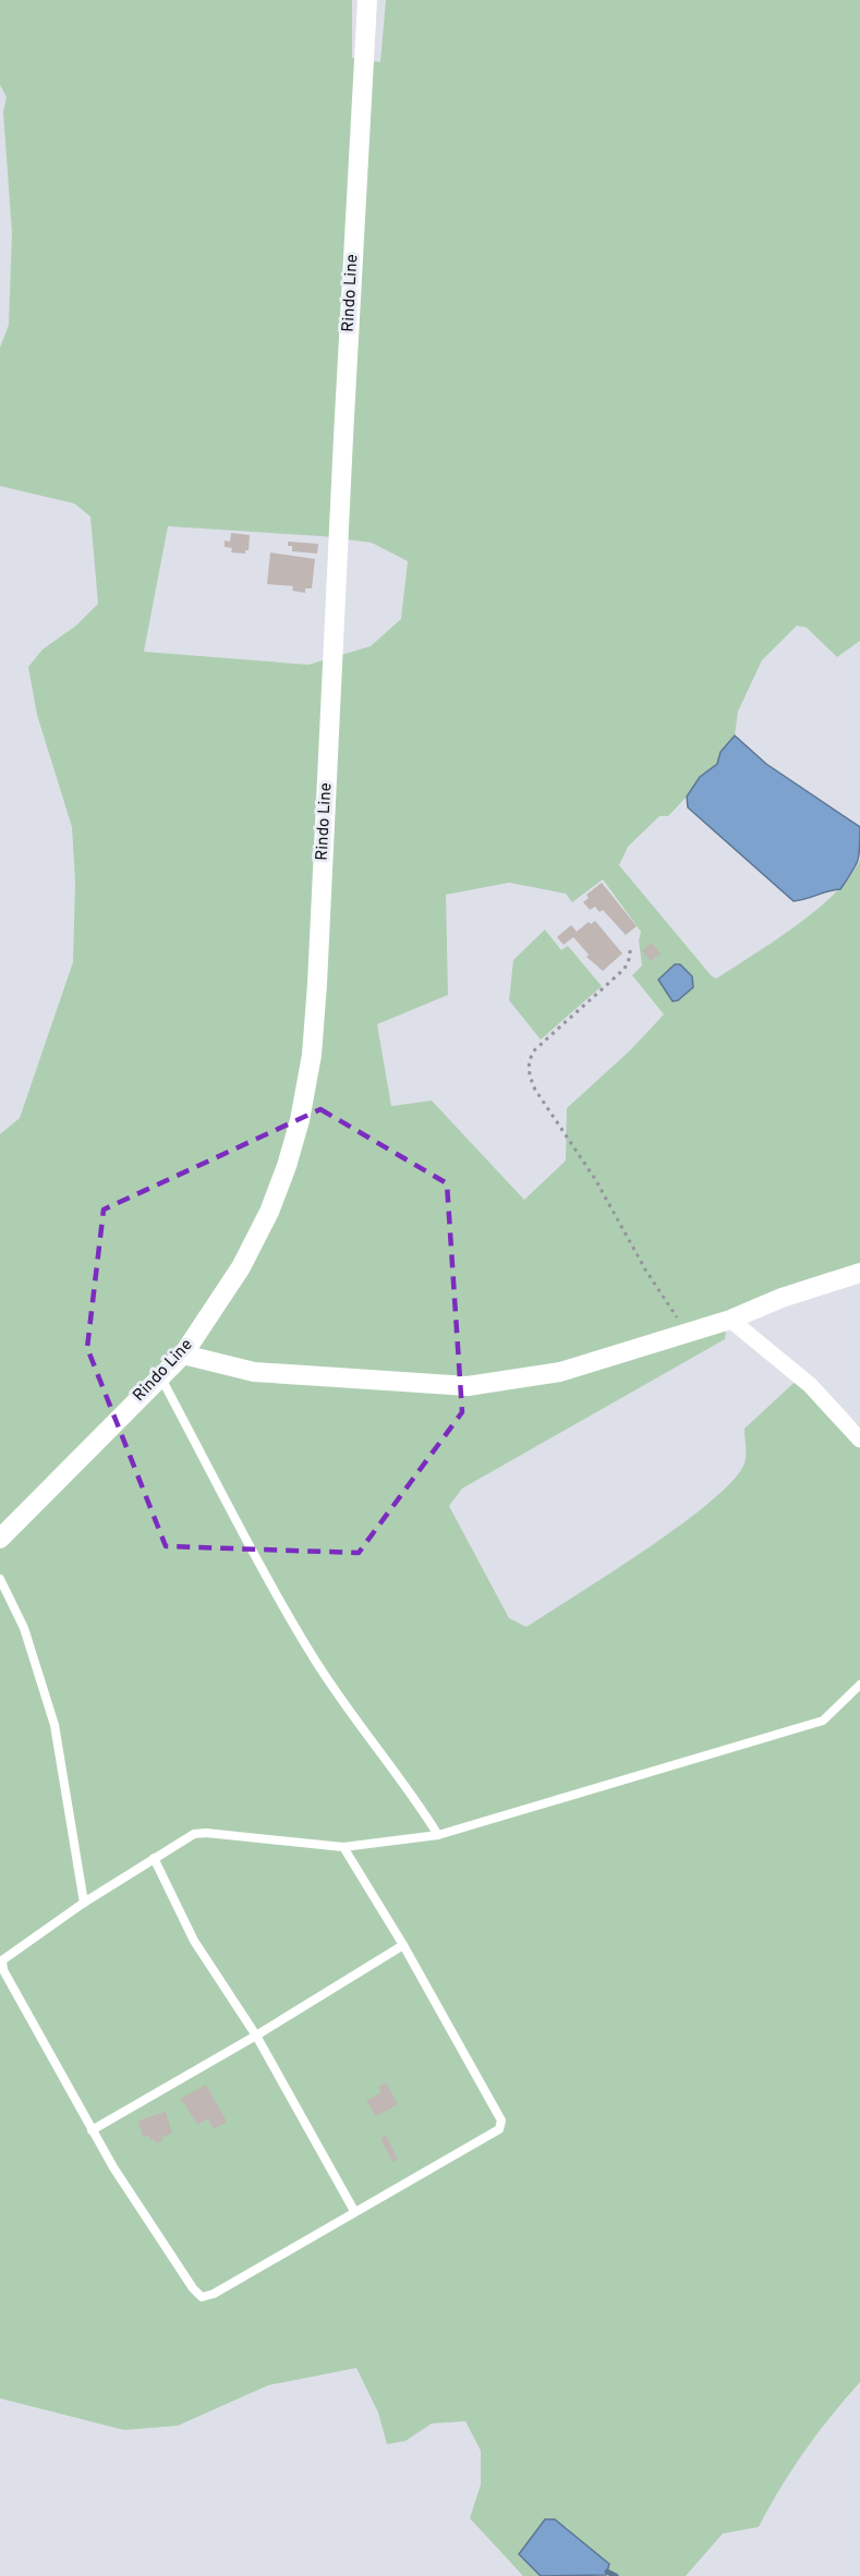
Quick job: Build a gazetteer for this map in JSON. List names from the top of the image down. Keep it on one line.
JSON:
{"streets":{"street":["Rindo Line"]}}
